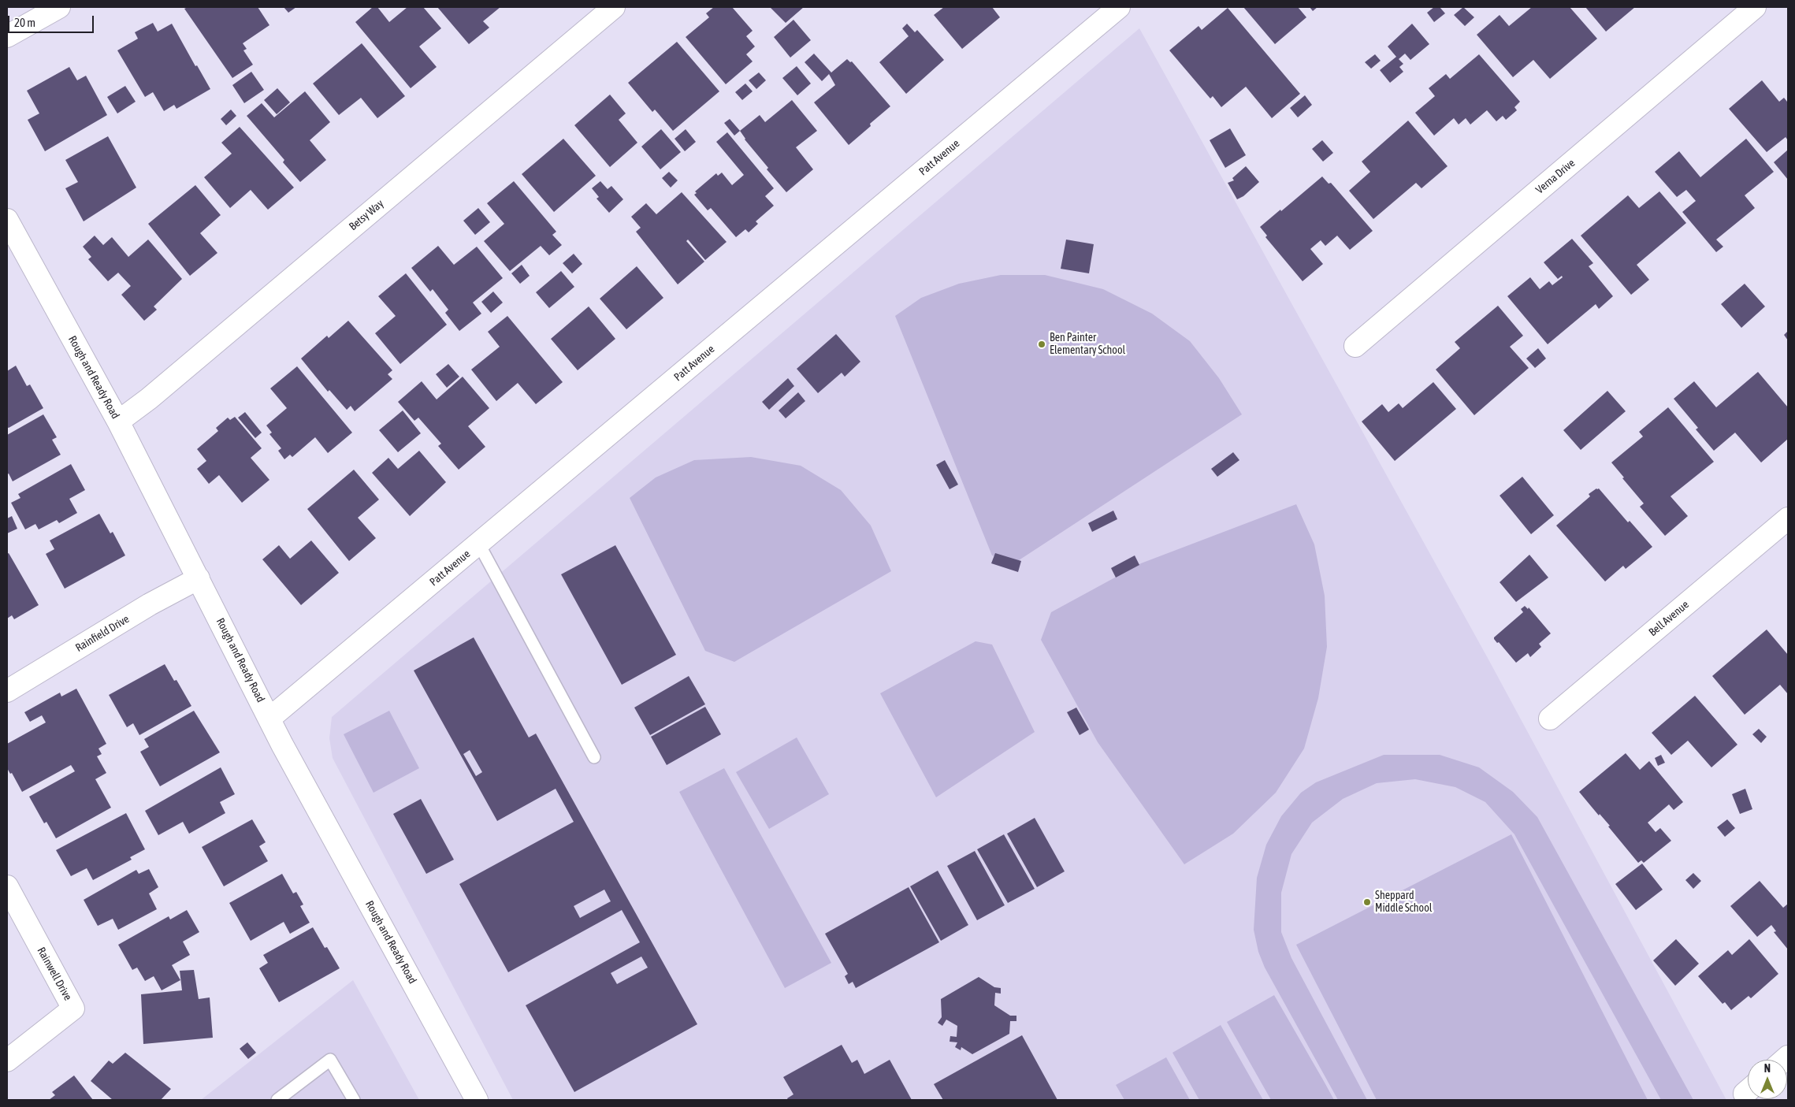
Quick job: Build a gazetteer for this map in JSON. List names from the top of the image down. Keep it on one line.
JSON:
{"streets":{"street":["Patt Avenue","Verna Drive","Betsy Way","Rough and Ready Road","Bell Avenue","Rainfield Drive","Rainwell Drive"]},"crossings":[["Patt Avenue","Rough and Ready Road"],["Betsy Way","Rough and Ready Road"],["Rough and Ready Road","Rainfield Drive"]],"places":["Ben Painter Elementary School","Sheppard Middle School"],"scale_bar":"20 m","north":"top"}
